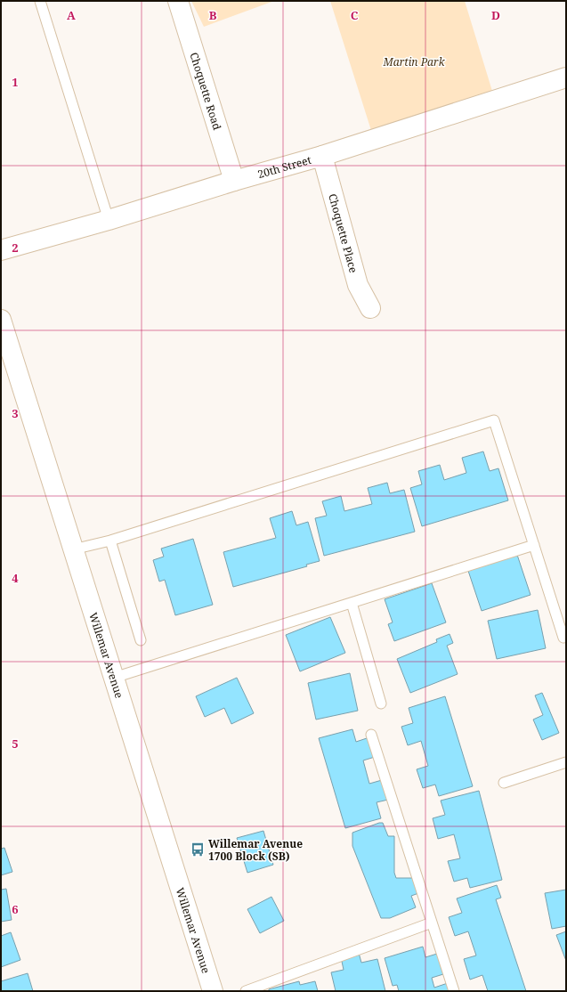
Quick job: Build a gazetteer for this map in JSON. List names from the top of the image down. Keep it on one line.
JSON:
{"streets":{"street":["Choquette Road","20th Street","Choquette Place","Willemar Avenue"]},"crossings":[["Choquette Road","20th Street"],["20th Street","Choquette Place"]],"parks":["Martin Park"],"places":{"bus stop":["Willemar Avenue 1700 Block (SB)"]},"grid":{"columns":["A","B","C","D"],"rows":["1","2","3","4","5","6"]}}
